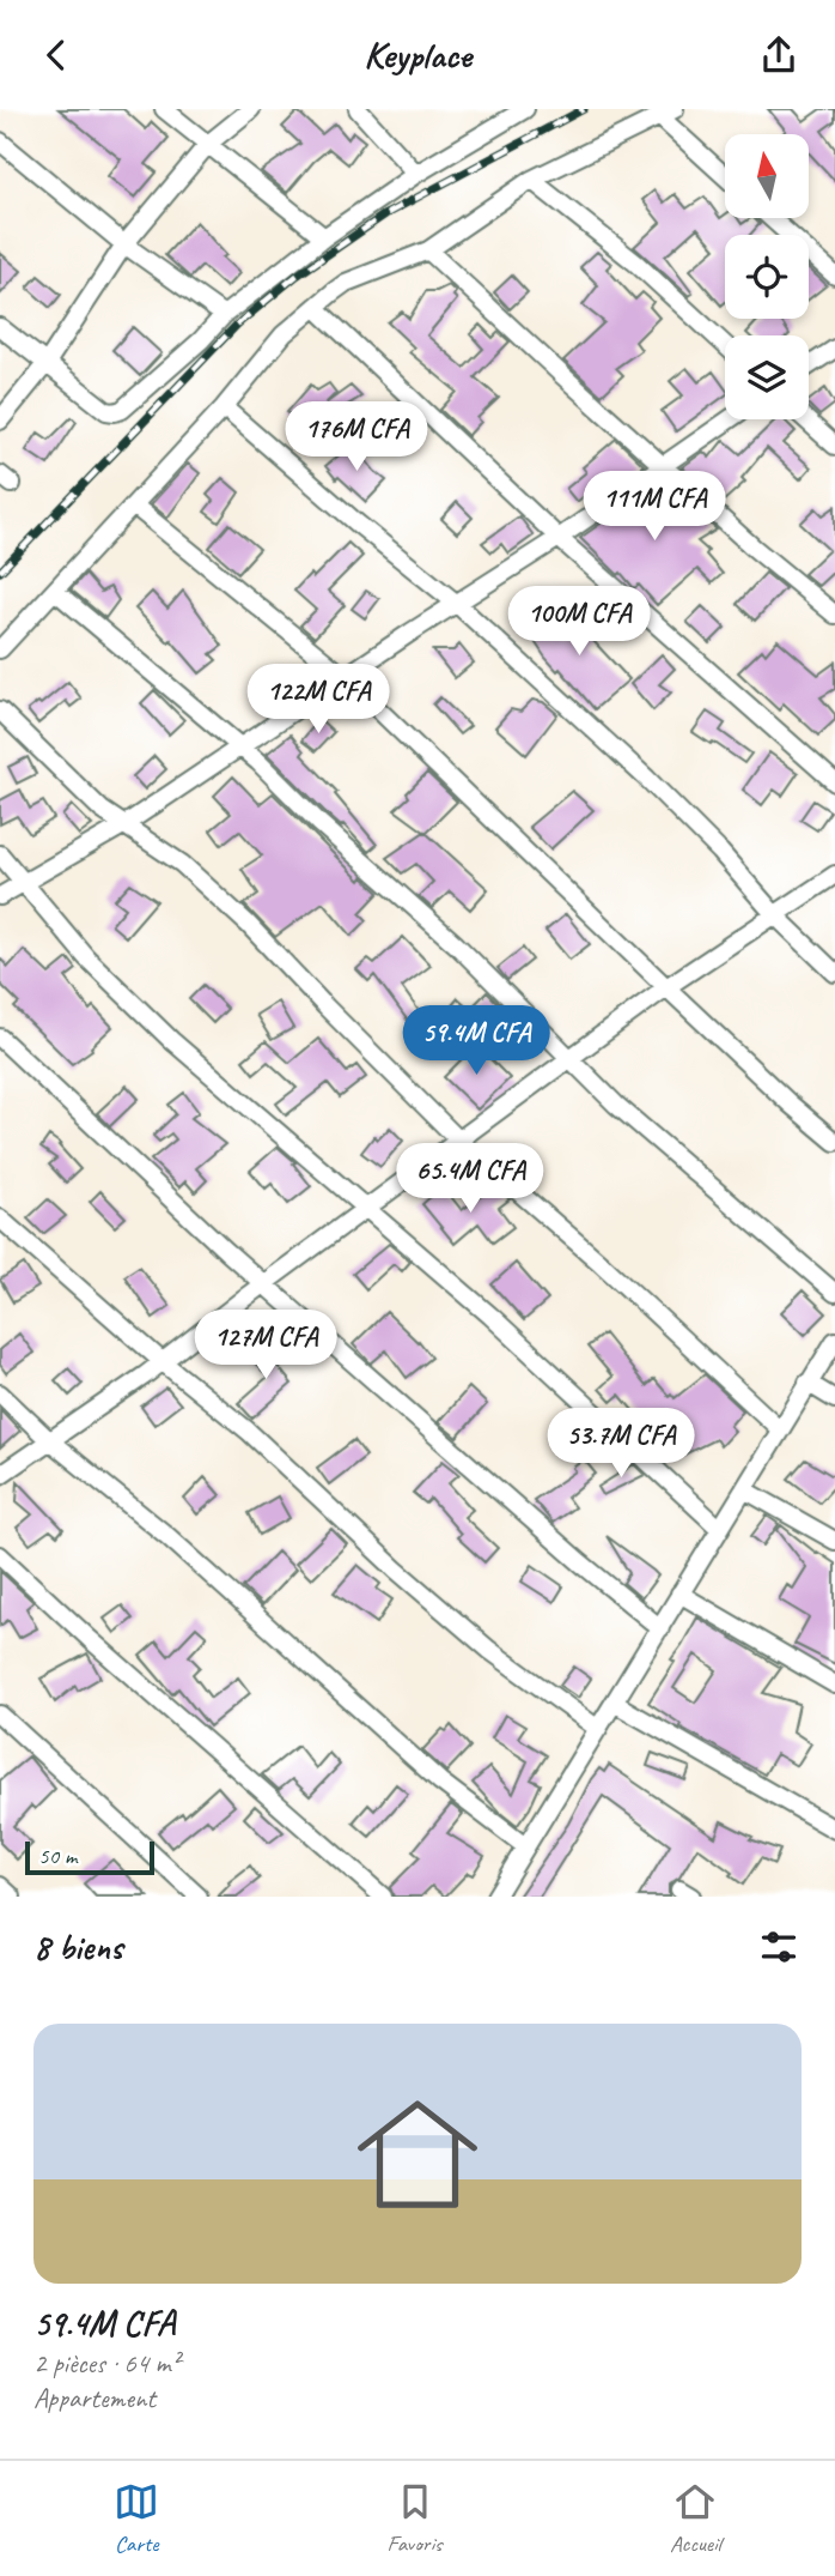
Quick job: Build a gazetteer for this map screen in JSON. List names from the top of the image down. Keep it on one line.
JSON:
{"scale_bar":"50 m","north":"top","page":{"header":"Keyplace","price":["176M CFA","111M CFA","100M CFA","122M CFA","59.4M CFA","65.4M CFA","127M CFA","53.7M CFA"],"scale":"50 m","heading":"8 biens","list":[{"name":"59.4M CFA","note":"2 pièces · 64 m² · Appartement"}],"tabs":["Carte","Favoris","Accueil"]}}
